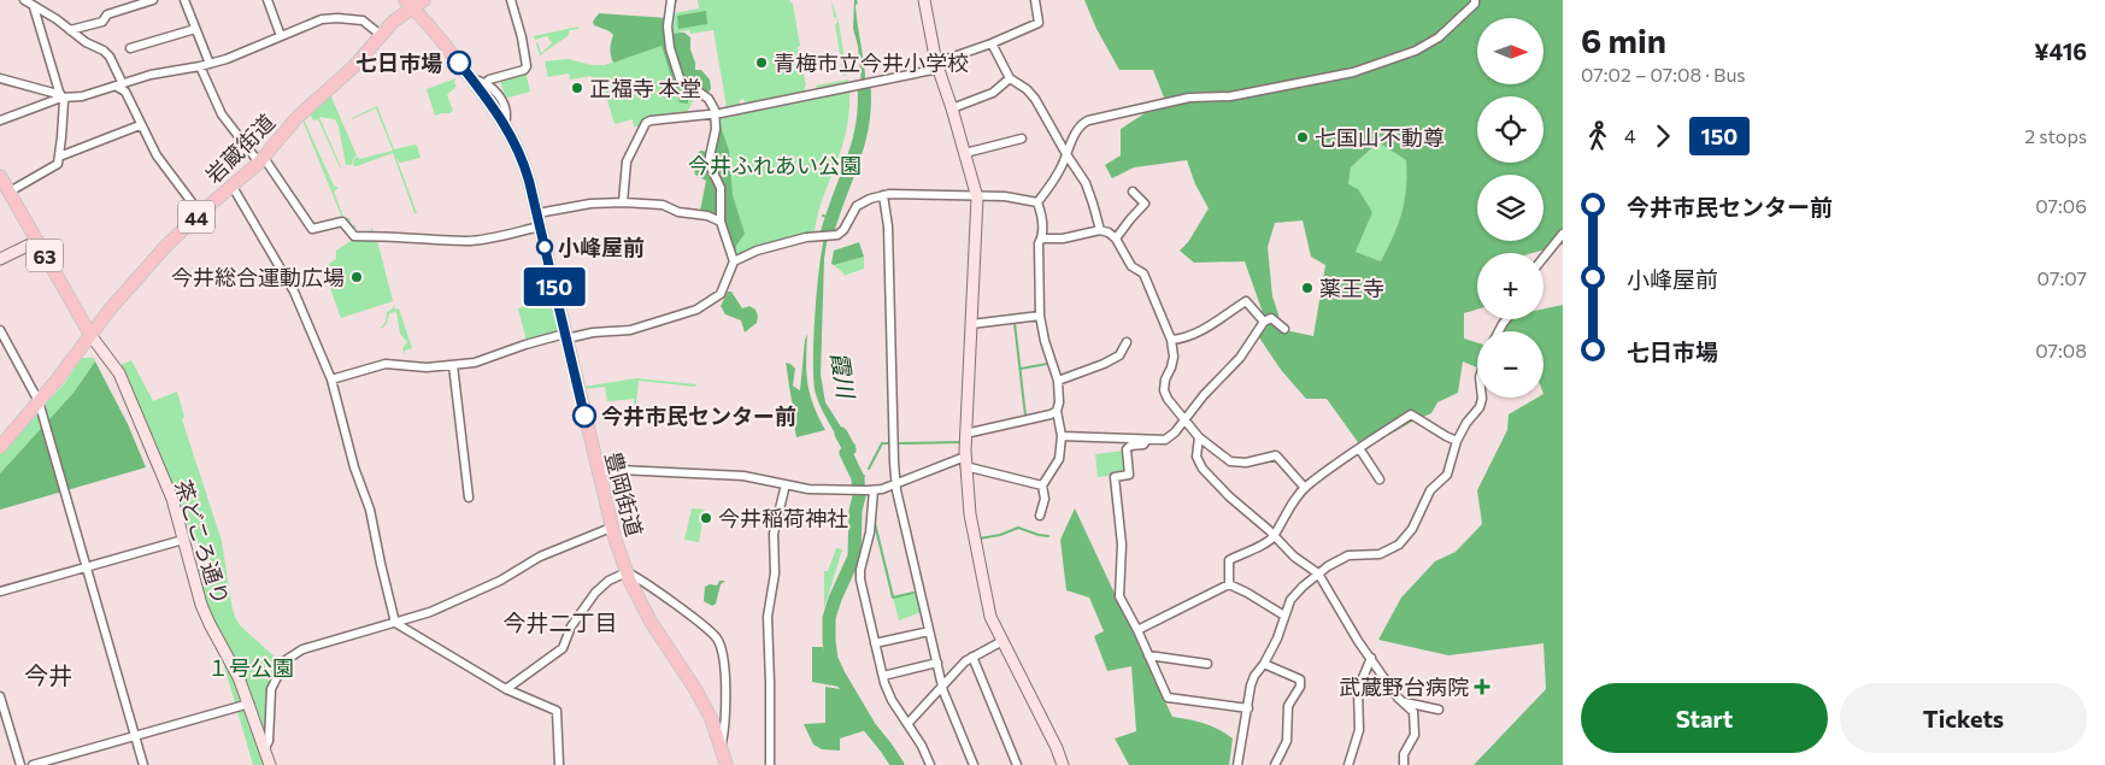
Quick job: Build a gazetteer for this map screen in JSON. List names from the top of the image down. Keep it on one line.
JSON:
{"streets":{"main road":["岩蔵街道","44","63","豊岡街道"],"street":["茶どころ通り"]},"crossings":[["岩蔵街道","63"],["岩蔵街道","豊岡街道"],["岩蔵街道","茶どころ通り"],["63","茶どころ通り"]],"districts":["今井二丁目","今井"],"water":["霞川"],"parks":["今井ふれあい公園","１号公園"],"places":{"other":["七日市場","青梅市立今井小学校","正福寺 本堂","七国山不動尊","小峰屋前","今井総合運動広場","薬王寺","今井市民センター前","今井稲荷神社"],"health":["武蔵野台病院"]},"lines":["bus line 150"],"north":"right","page":{"on_map":"150","heading":["6 min","07:02 – 07:08 · Bus","¥416"],"map_buttons":["+","−"],"legs":["4","150","2 stops"],"list":[{"name":"今井市民センター前","value":"07:06"},{"name":"小峰屋前","value":"07:07"},{"name":"七日市場","value":"07:08"}],"buttons":["Start","Tickets"]}}
